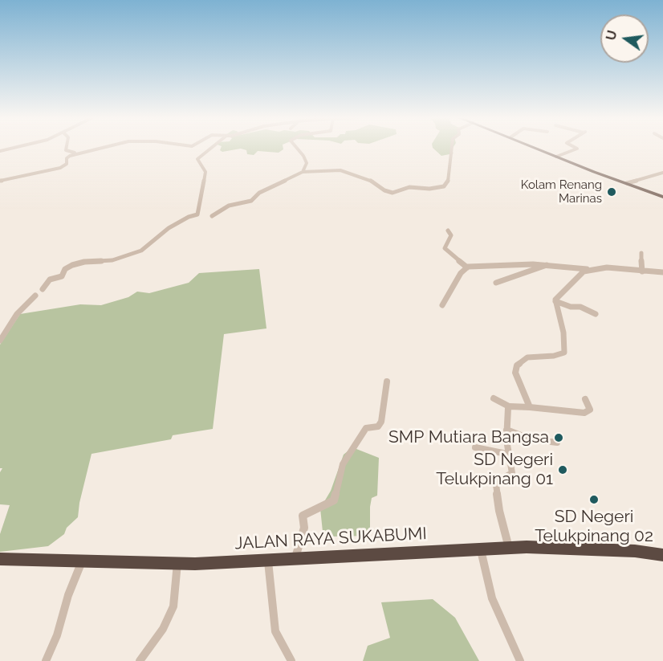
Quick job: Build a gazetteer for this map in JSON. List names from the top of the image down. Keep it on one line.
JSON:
{"streets":{"highway":["JALAN RAYA SUKABUMI"]},"places":["Kolam Renang Marinas","SMP Mutiara Bangsa","SD Negeri Telukpinang 01","SD Negeri Telukpinang 02"],"north":"left"}
